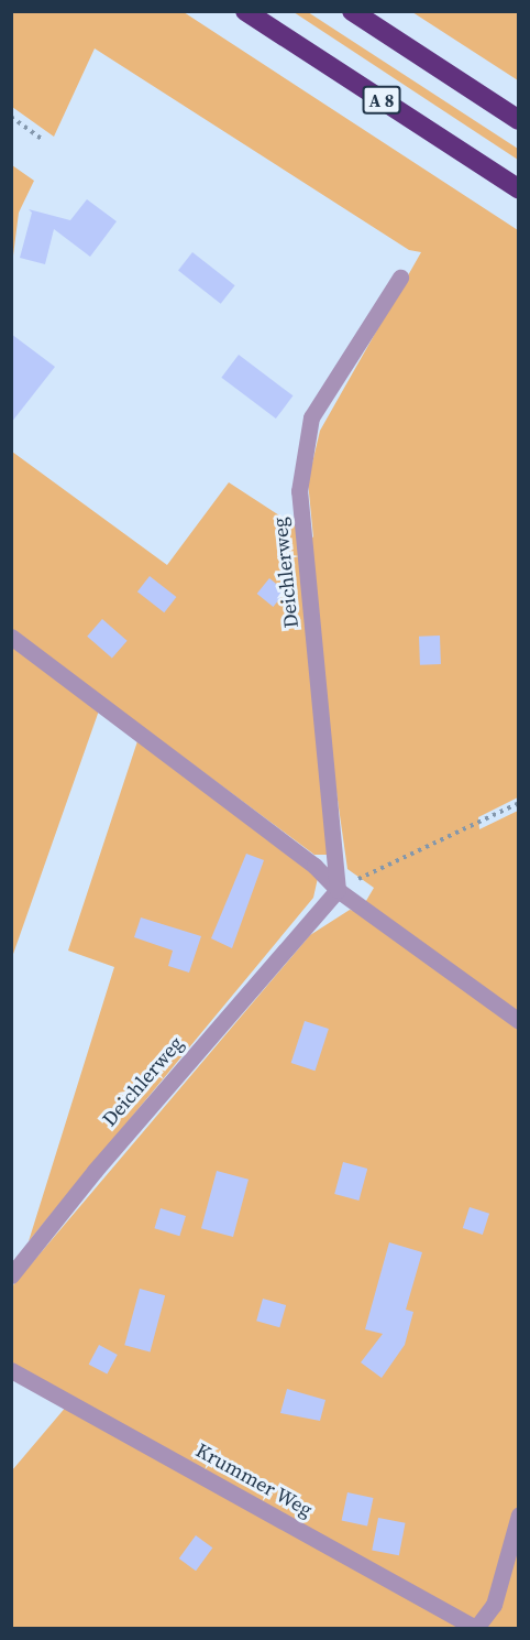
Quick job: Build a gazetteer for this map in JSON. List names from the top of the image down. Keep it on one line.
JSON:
{"streets":{"highway":["A 8"],"lane":["Deichlerweg","Krummer Weg"]}}
